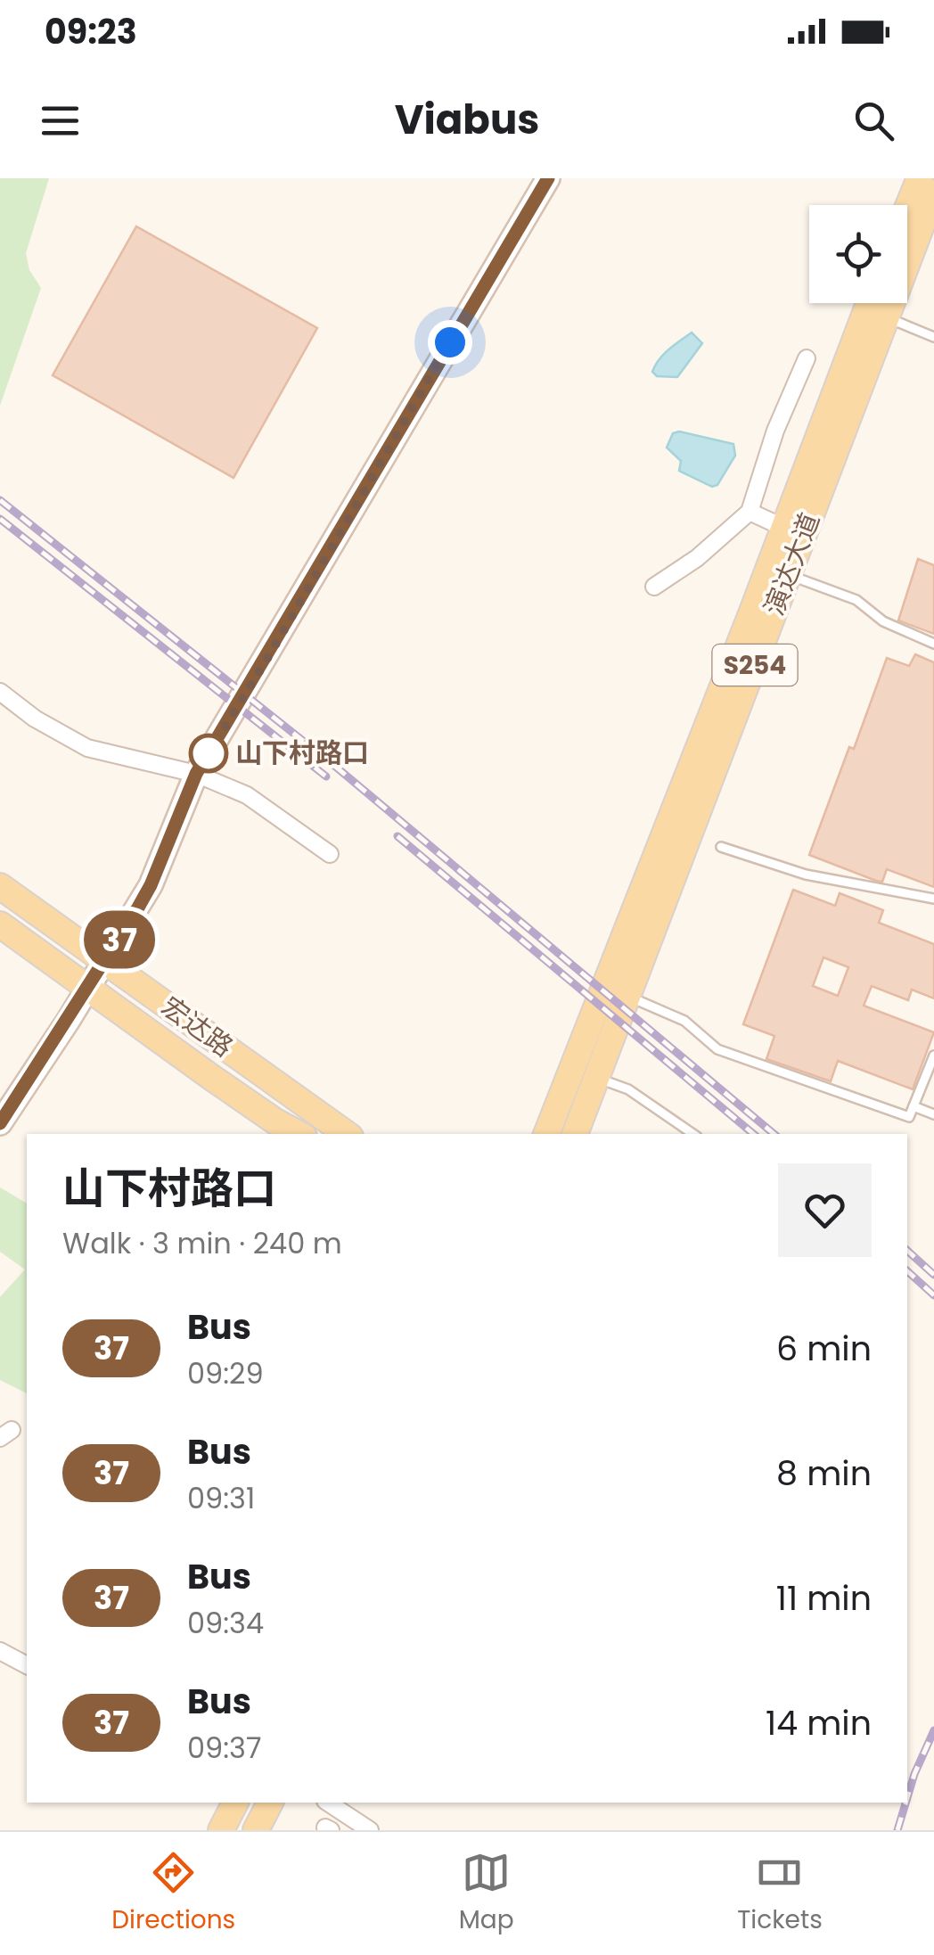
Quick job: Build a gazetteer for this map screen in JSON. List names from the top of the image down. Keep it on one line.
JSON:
{"streets":{"main road":["演达大道","S254","宏达路"]},"places":["山下村路口"],"lines":["bus line 37"],"page":{"status":"09:23","header":"Viabus","on_map":"37","heading":["山下村路口","Walk · 3 min · 240 m"],"list":[{"mark":"37","name":"Bus","note":"09:29","value":"6 min"},{"mark":"37","name":"Bus","note":"09:31","value":"8 min"},{"mark":"37","name":"Bus","note":"09:34","value":"11 min"},{"mark":"37","name":"Bus","note":"09:37","value":"14 min"}],"tabs":["Directions","Map","Tickets"]}}
